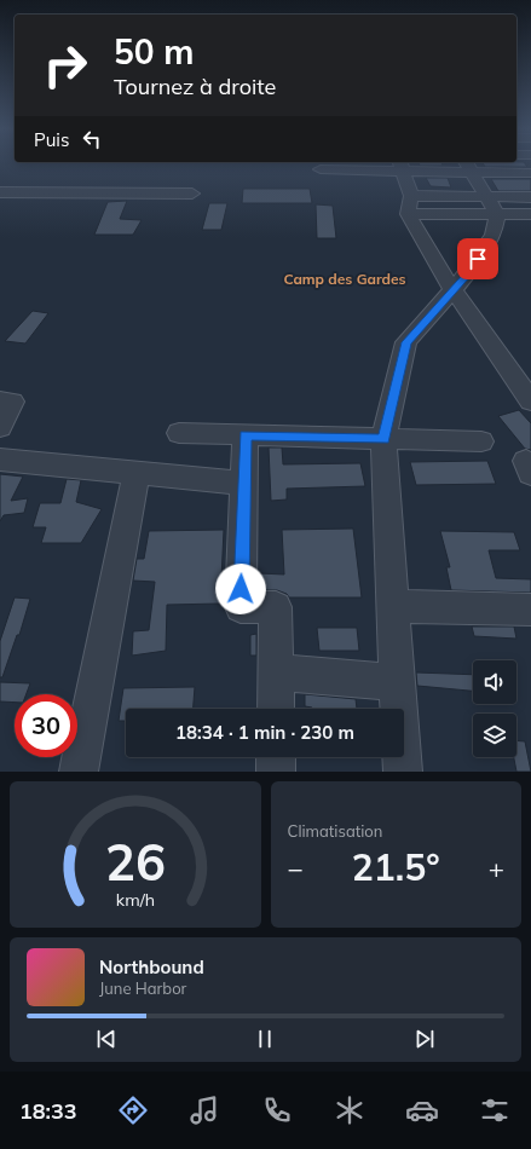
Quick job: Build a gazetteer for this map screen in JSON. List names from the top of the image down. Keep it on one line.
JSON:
{"districts":["Camp des Gardes"],"page":{"turn":["50 m","Tournez à droite"],"then":"Puis","limit":"30","trip":"18:34 · 1 min · 230 m","tile":"Climatisation","heat":["−","21.5°","+"],"song":["Northbound","June Harbor"],"tabs":"18:33","gauge":["26","km/h"]}}
